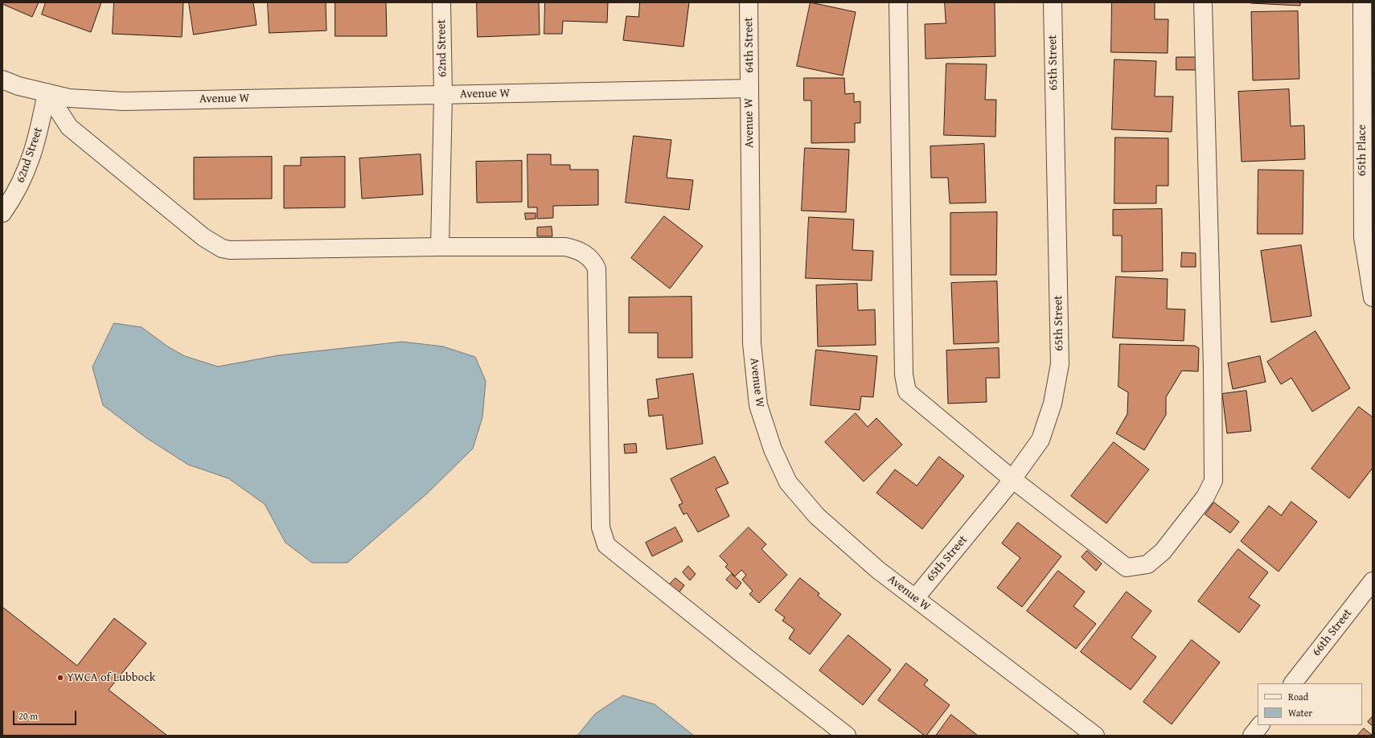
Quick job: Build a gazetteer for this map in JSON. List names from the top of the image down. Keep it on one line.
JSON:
{"streets":{"street":["64th Street","62nd Street","65th Street","Avenue W","65th Place","66th Street"]},"crossings":[["64th Street","Avenue W"],["62nd Street","Avenue W"],["65th Street","Avenue W"]],"places":["YWCA of Lubbock"],"legend":["Road","Water"],"scale_bar":"20 m"}
